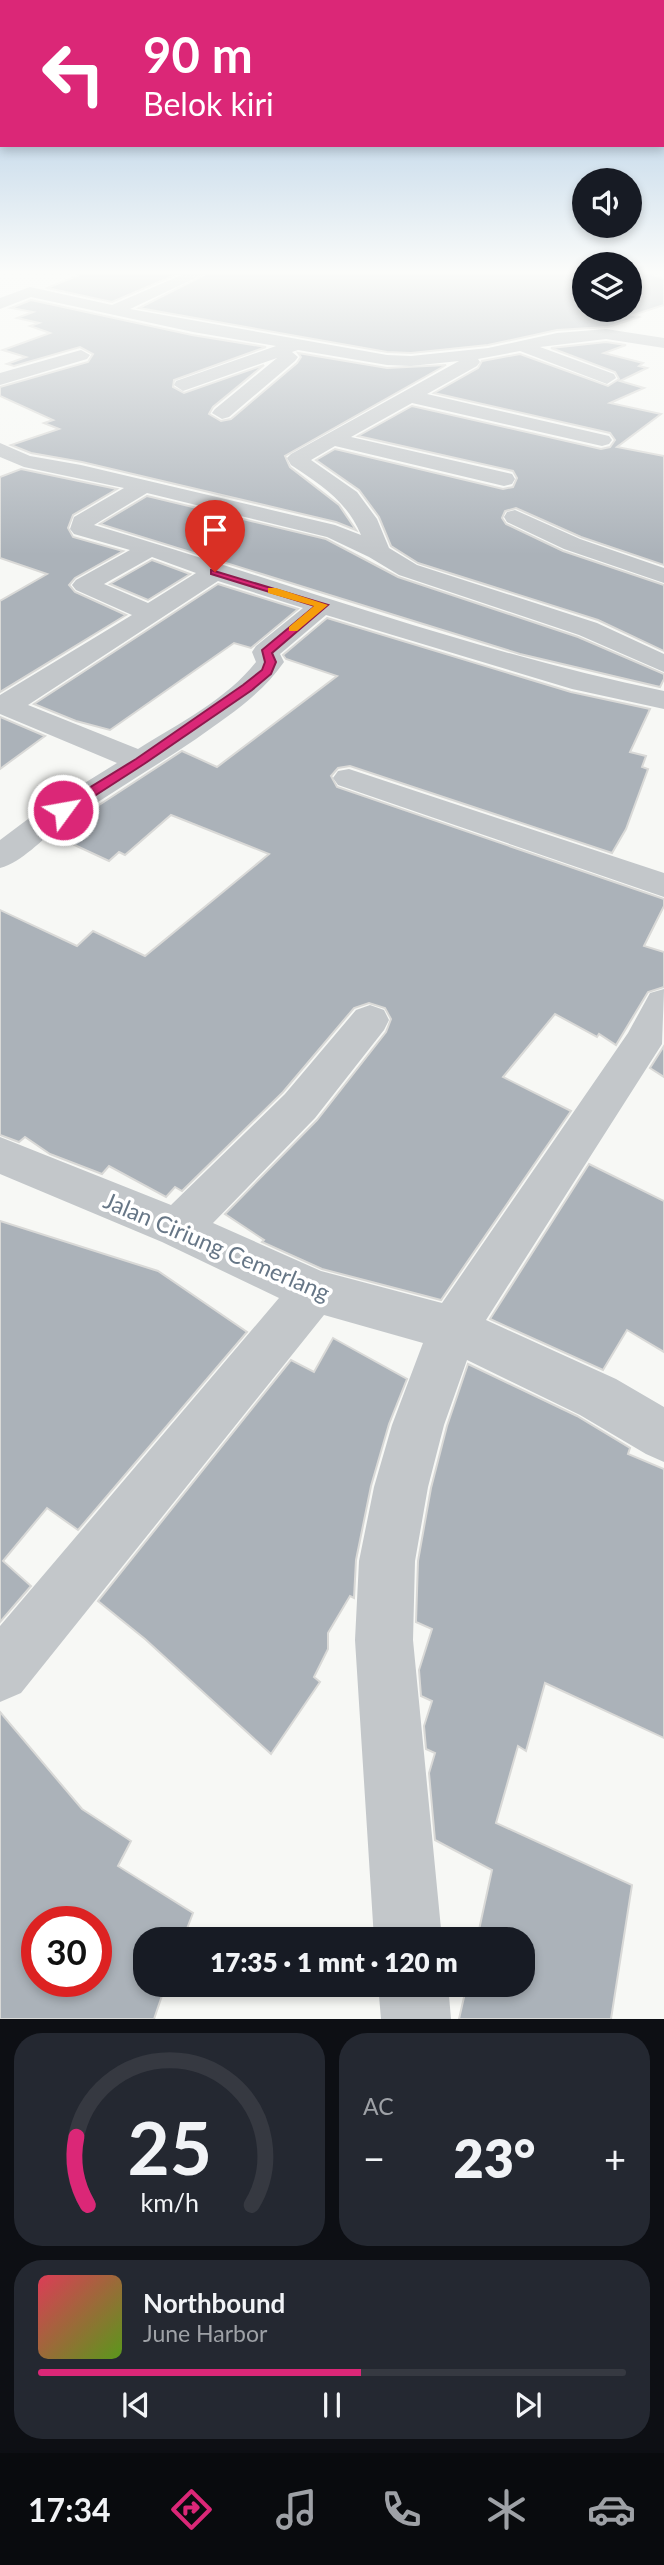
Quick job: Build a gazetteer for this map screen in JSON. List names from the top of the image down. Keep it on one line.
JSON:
{"streets":{"street":["Jalan Ciriung Cemerlang"]},"page":{"turn":["90 m","Belok kiri"],"limit":"30","trip":"17:35 · 1 mnt · 120 m","tile":"AC","heat":["−","23°","+"],"song":["Northbound","June Harbor"],"tabs":"17:34","gauge":["25","km/h"]}}
